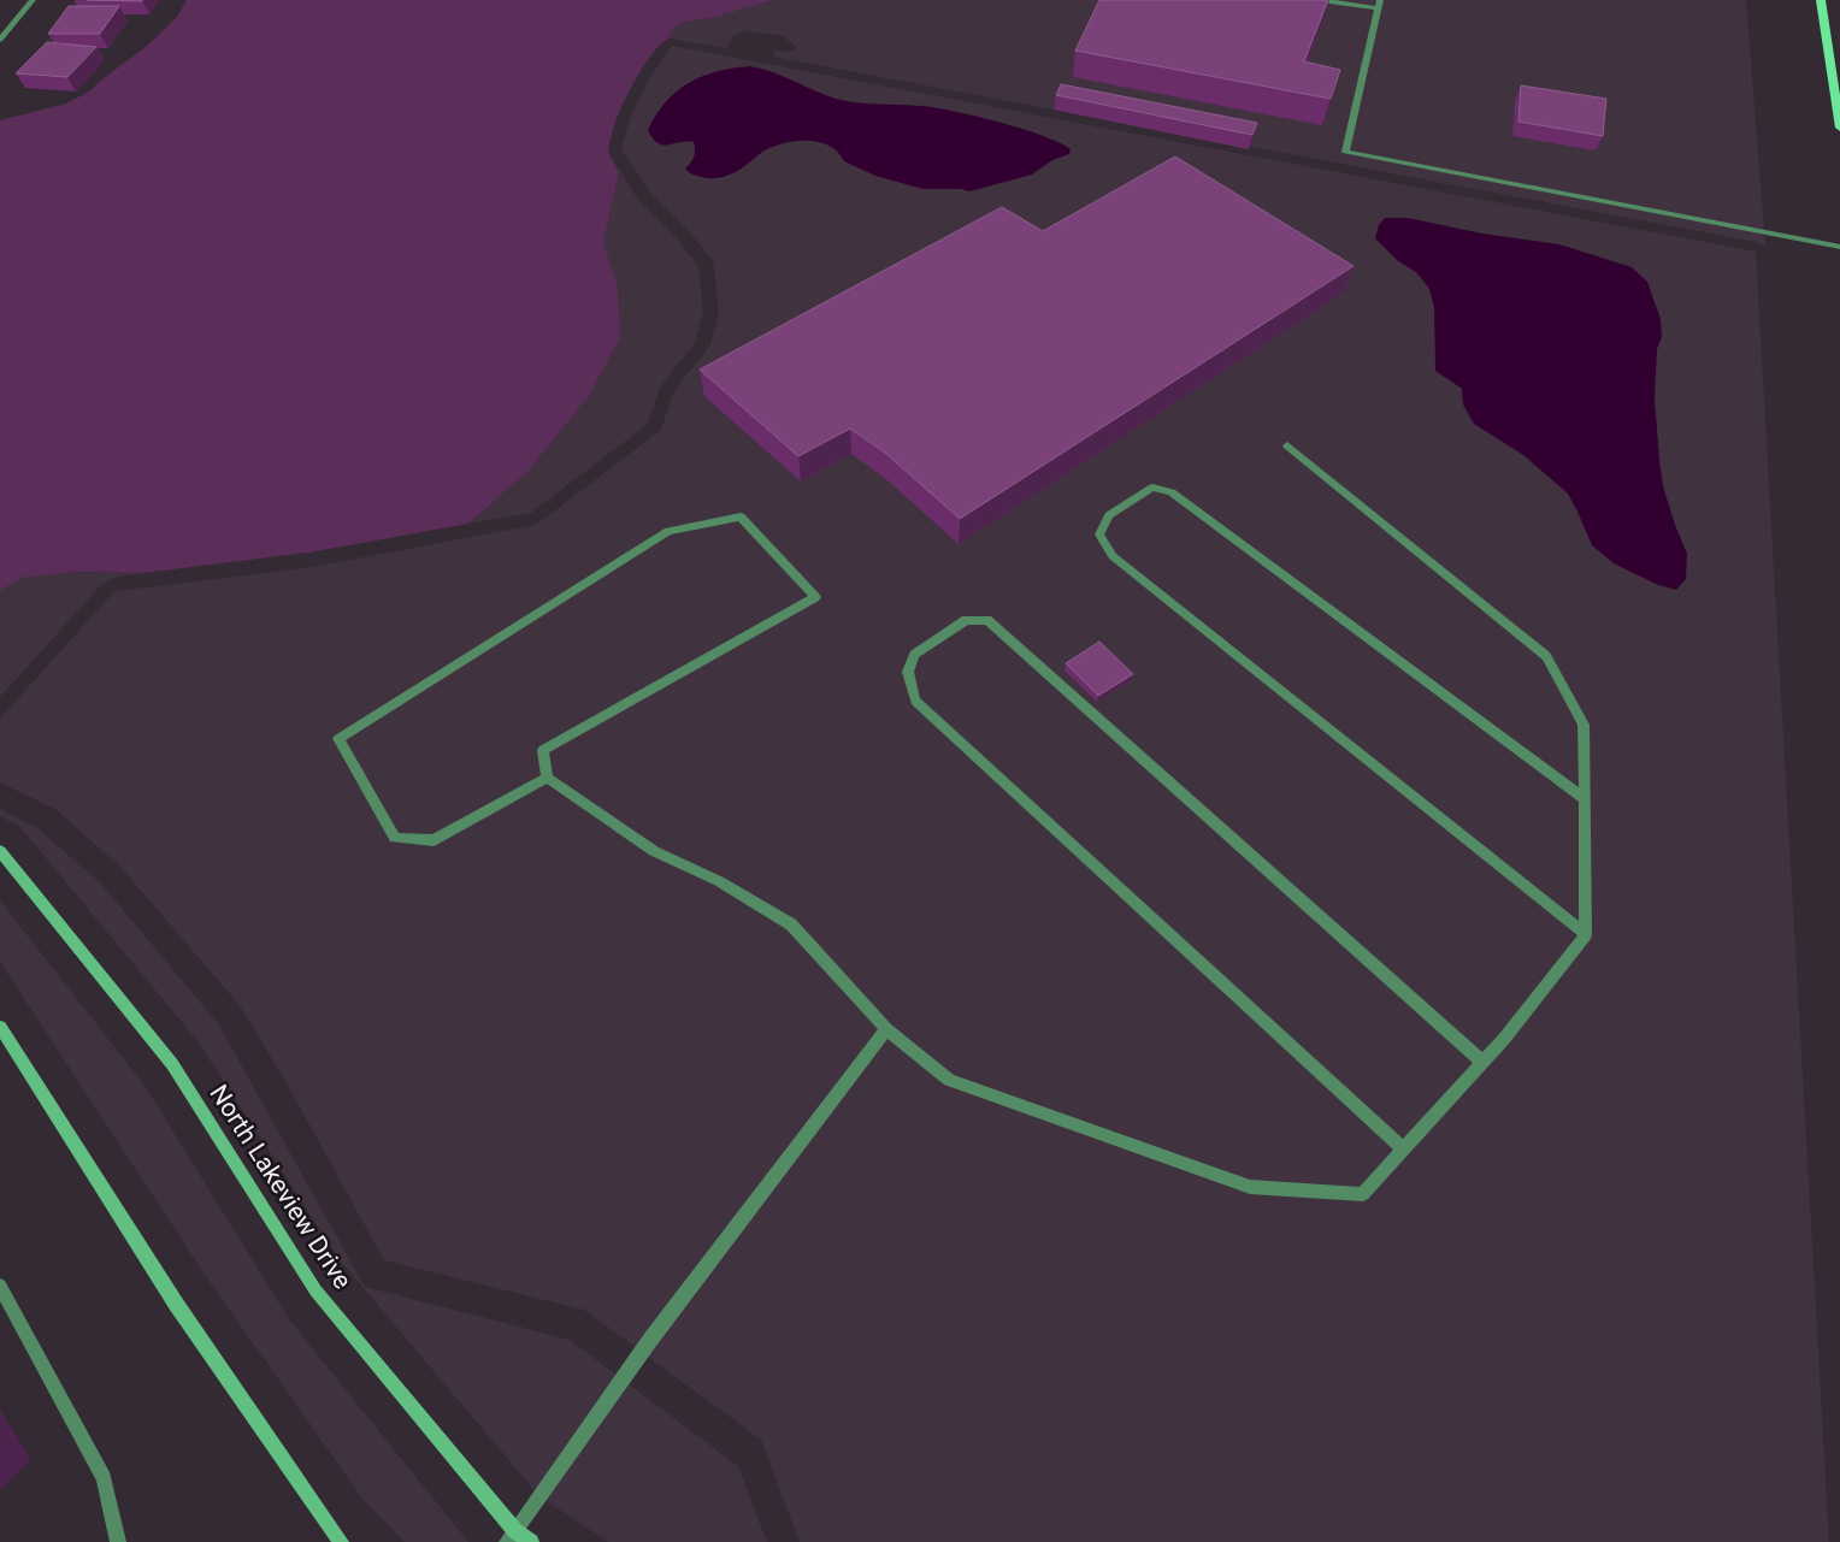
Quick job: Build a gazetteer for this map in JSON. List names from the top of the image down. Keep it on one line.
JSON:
{"streets":{"street":["North Lakeview Drive"]}}
